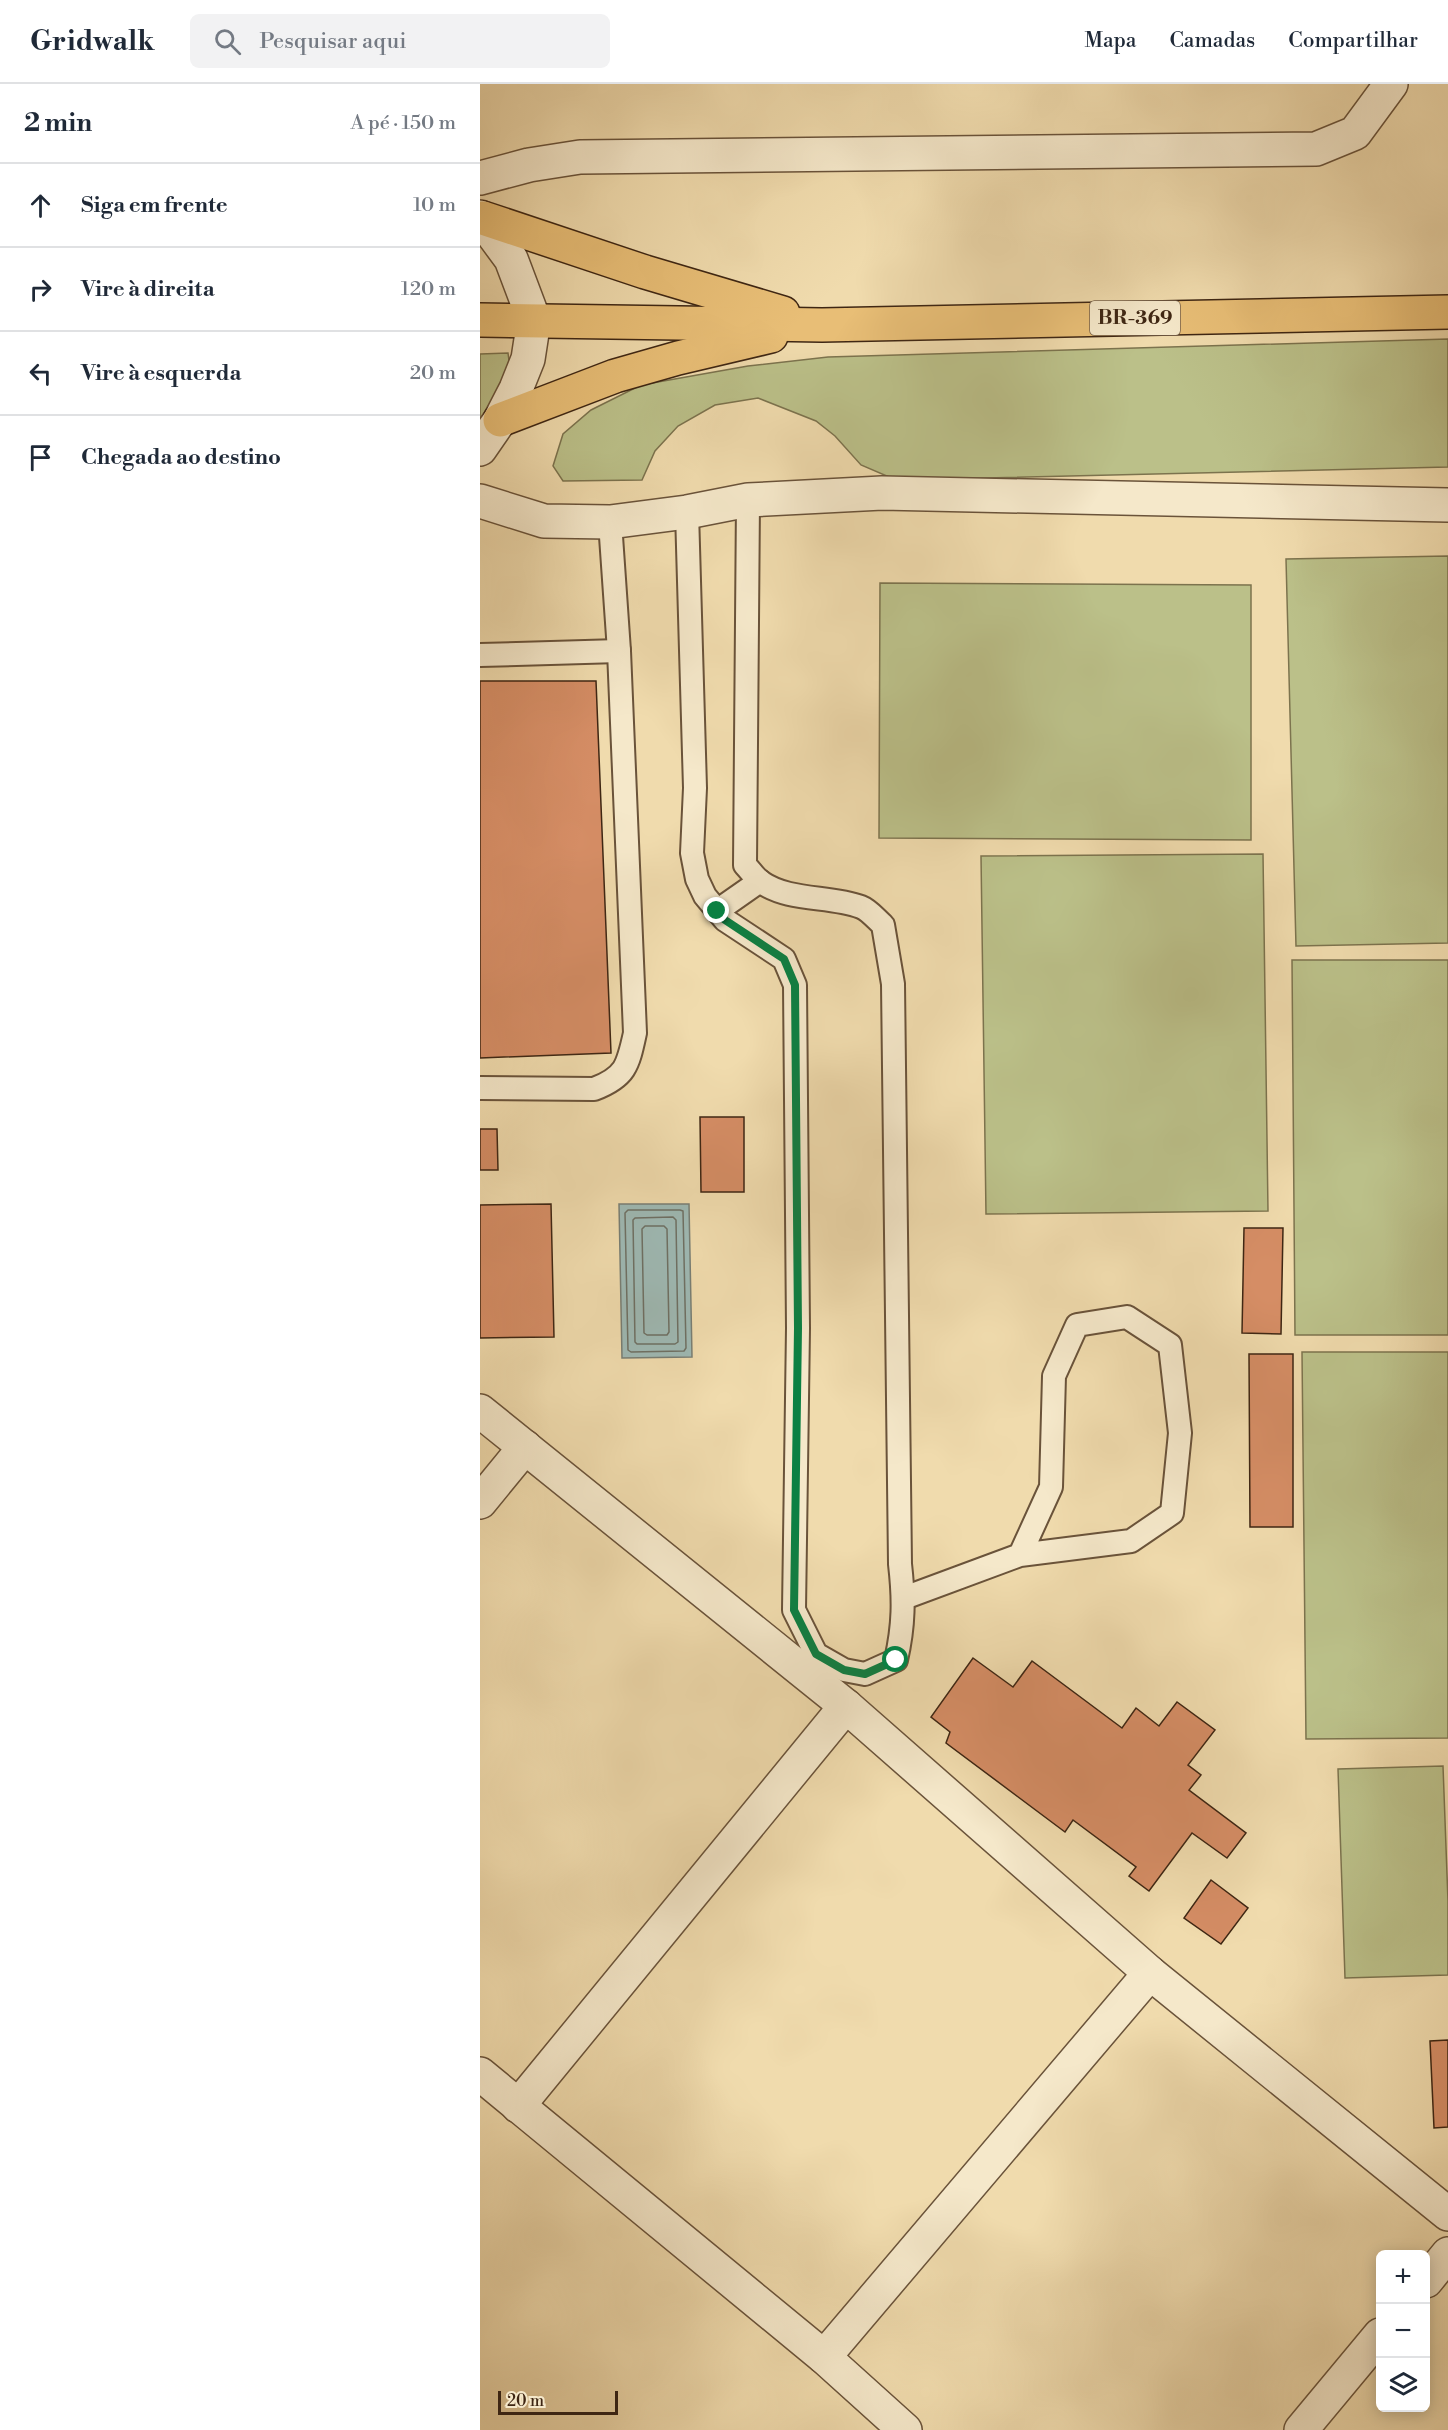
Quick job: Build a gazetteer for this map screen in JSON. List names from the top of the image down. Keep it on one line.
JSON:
{"streets":{"highway":["BR-369"]},"scale_bar":"20 m","page":{"header":"Gridwalk","search":"Pesquisar aqui","nav":["Mapa","Camadas","Compartilhar"],"heading":["2 min","A pé · 150 m"],"list":[["Siga em frente","10 m"],["Vire à direita","120 m"],["Vire à esquerda","20 m"],"Chegada ao destino"],"map_buttons":["+","−"],"scale":"20 m"}}
